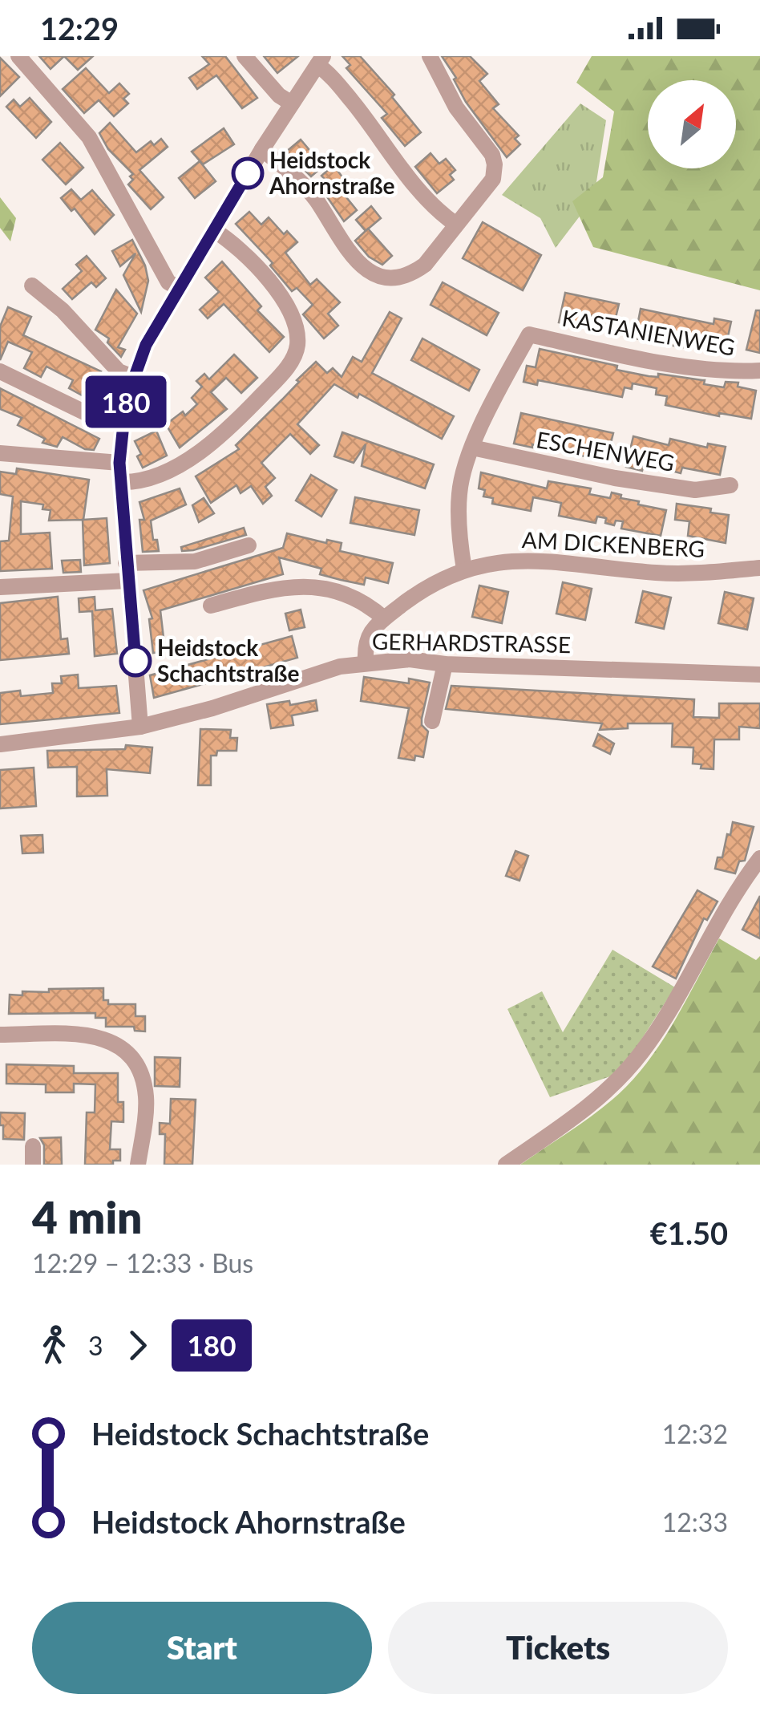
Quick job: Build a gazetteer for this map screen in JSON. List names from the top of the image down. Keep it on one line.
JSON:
{"streets":{"street":["KASTANIENWEG","ESCHENWEG","AM DICKENBERG","GERHARDSTRASSE"]},"crossings":[["KASTANIENWEG","ESCHENWEG"],["AM DICKENBERG","GERHARDSTRASSE"]],"places":["Heidstock Ahornstraße","Heidstock Schachtstraße"],"lines":["bus line 180"],"north":"top right","page":{"status":"12:29","on_map":"180","heading":["4 min","12:29 – 12:33 · Bus","€1.50"],"legs":["3","180"],"list":[{"name":"Heidstock Schachtstraße","value":"12:32"},{"name":"Heidstock Ahornstraße","value":"12:33"}],"buttons":["Start","Tickets"]}}
